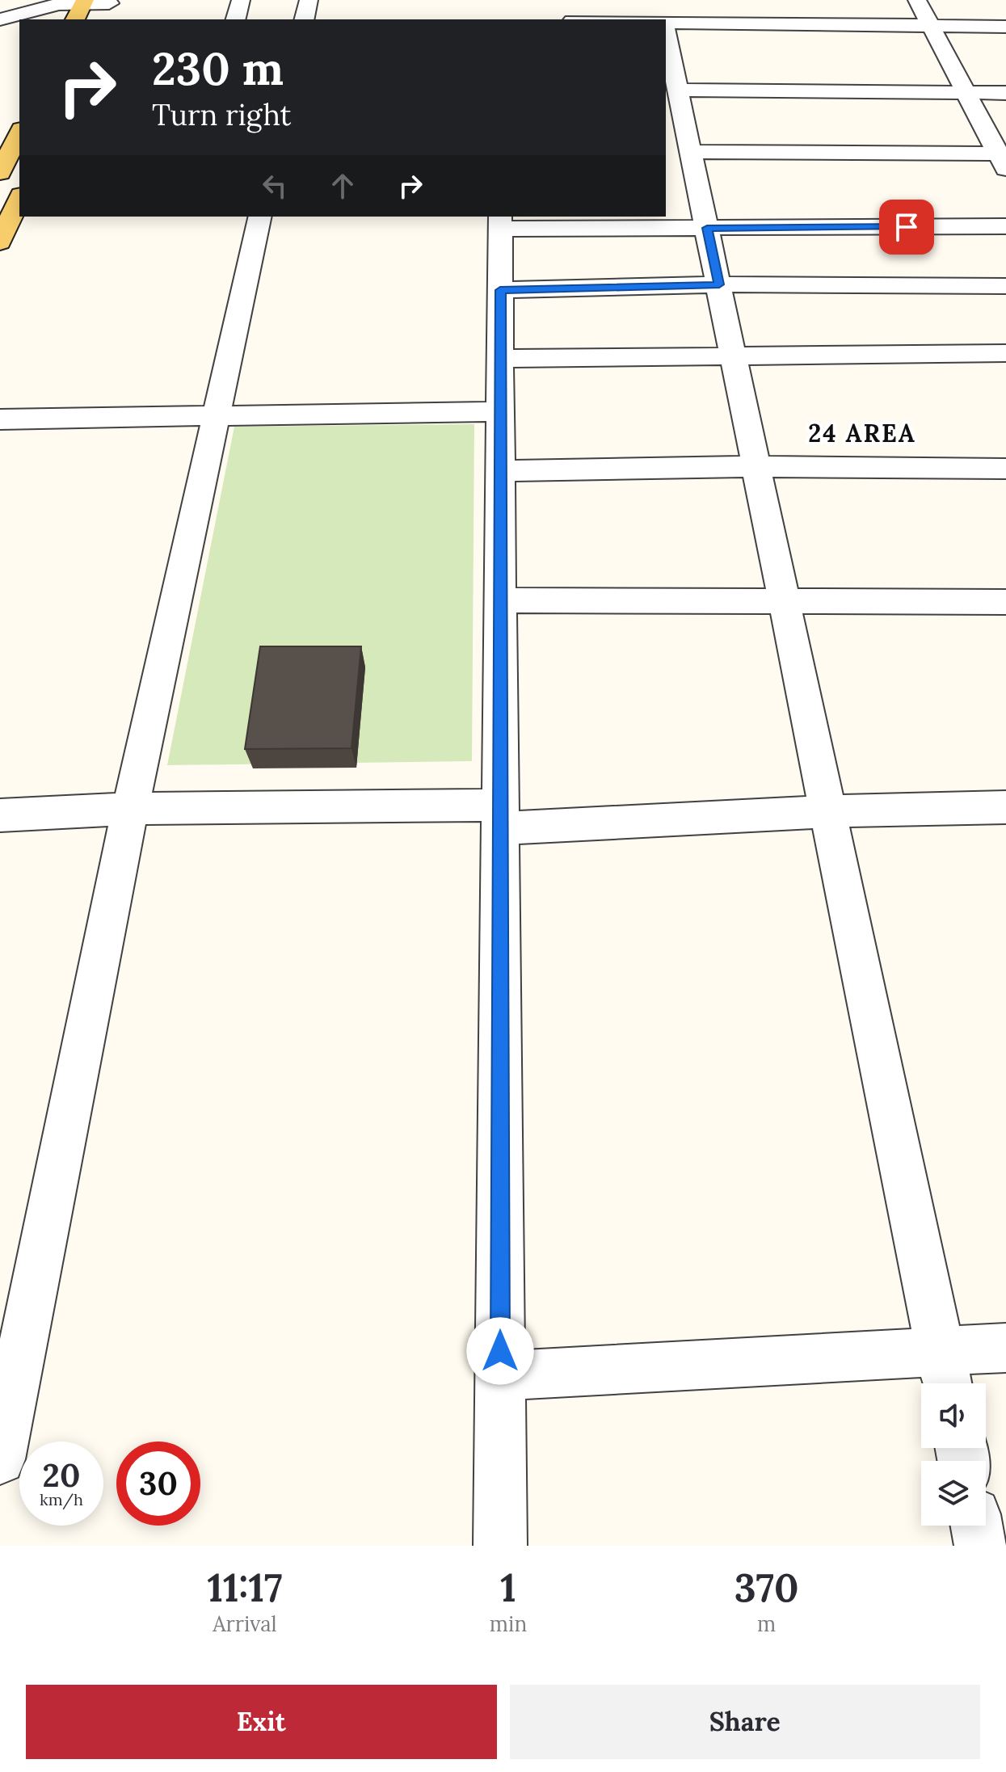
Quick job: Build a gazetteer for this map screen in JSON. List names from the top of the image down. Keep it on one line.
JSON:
{"districts":["24 AREA"],"page":{"turn":["230 m","Turn right"],"speed":"20 km/h","limit":"30","eta":["11:17","Arrival","1","min","370","m"],"buttons":["Exit","Share"]}}
